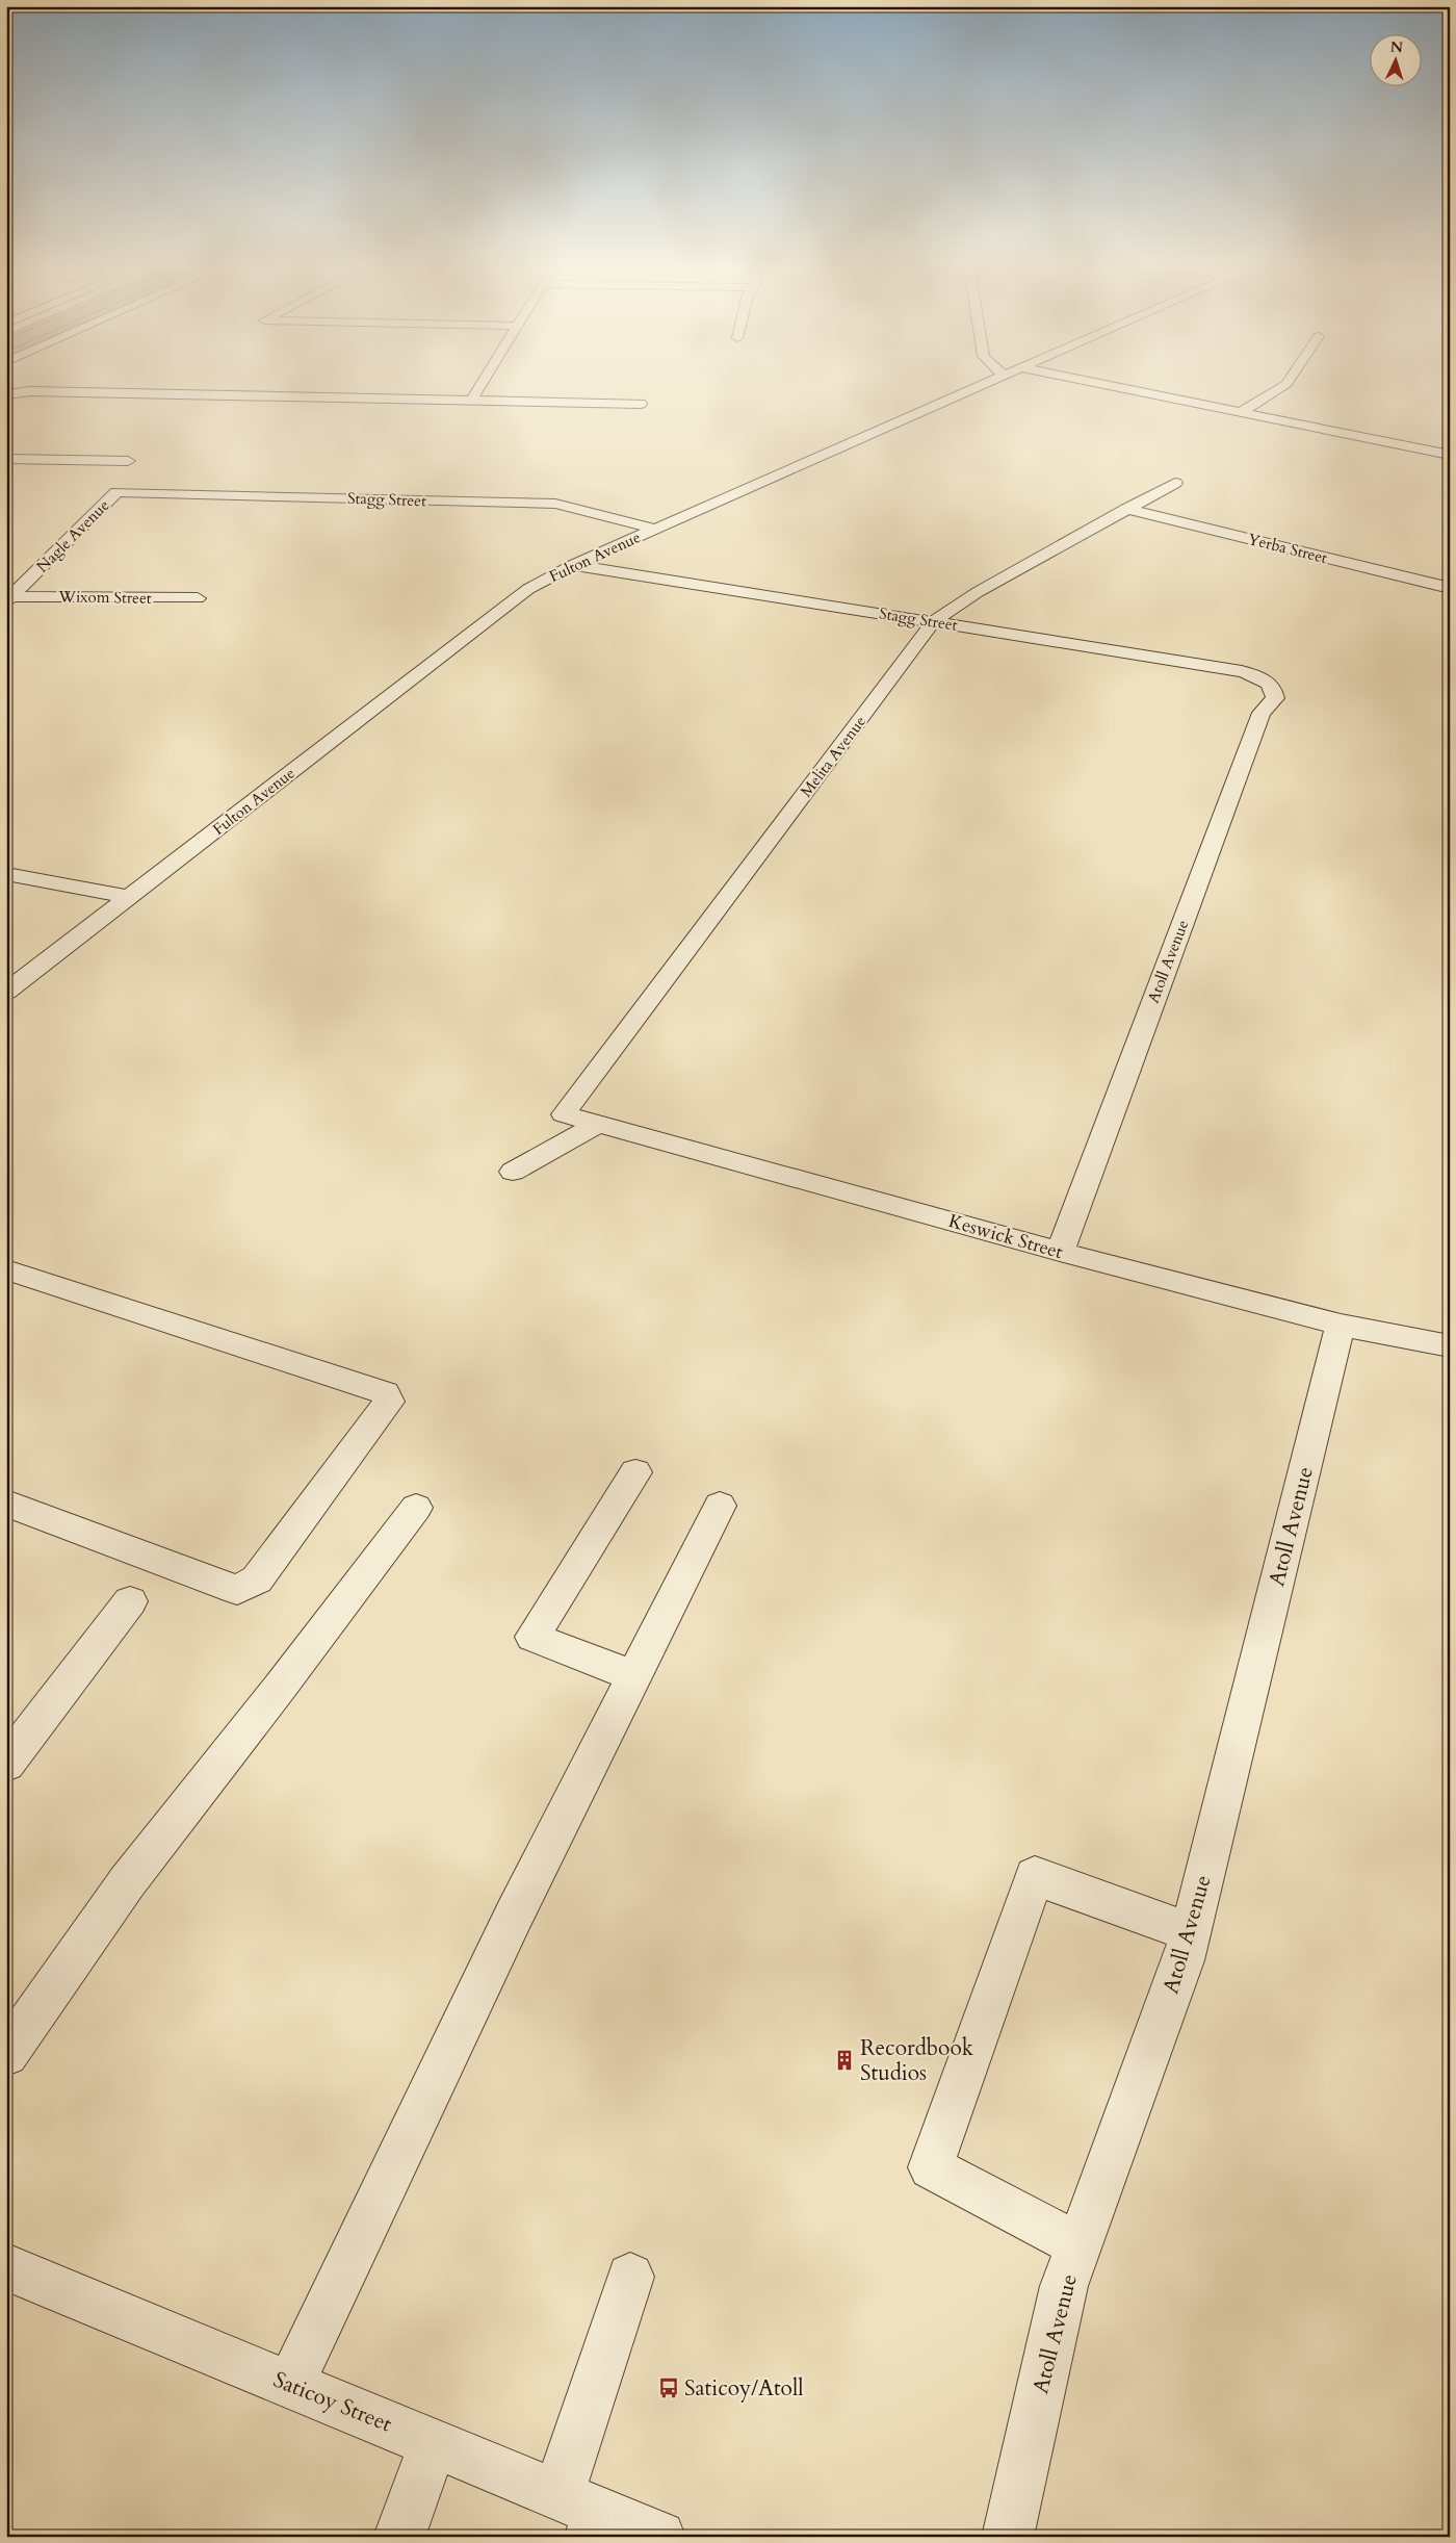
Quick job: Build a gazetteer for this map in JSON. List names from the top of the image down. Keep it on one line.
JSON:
{"streets":{"street":["Stagg Street","Nagle Avenue","Yerba Street","Fulton Avenue","Wixom Street","Melita Avenue","Atoll Avenue","Keswick Street","Saticoy Street"]},"crossings":[["Stagg Street","Nagle Avenue"],["Stagg Street","Fulton Avenue"],["Stagg Street","Melita Avenue"],["Stagg Street","Atoll Avenue"],["Nagle Avenue","Wixom Street"],["Yerba Street","Melita Avenue"],["Melita Avenue","Keswick Street"],["Atoll Avenue","Keswick Street"]],"places":{"building":["Recordbook Studios"],"bus stop":["Saticoy/Atoll"]},"north":"top"}
